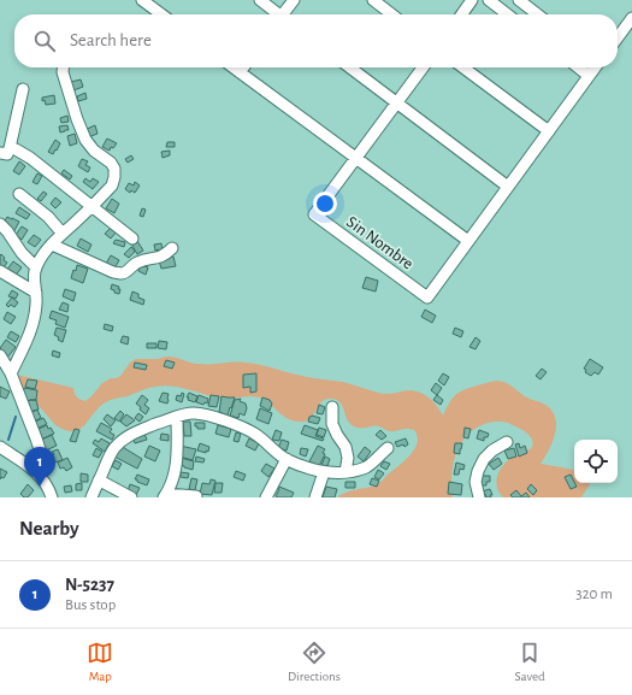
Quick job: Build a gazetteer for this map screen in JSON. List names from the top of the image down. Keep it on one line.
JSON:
{"streets":{"street":["Sin Nombre"]},"page":{"search":"Search here","pins":"1","heading":"Nearby","list":[{"mark":"1","name":"N-5237","note":"Bus stop","value":"320 m"}],"nav":["Map","Directions","Saved"]}}
